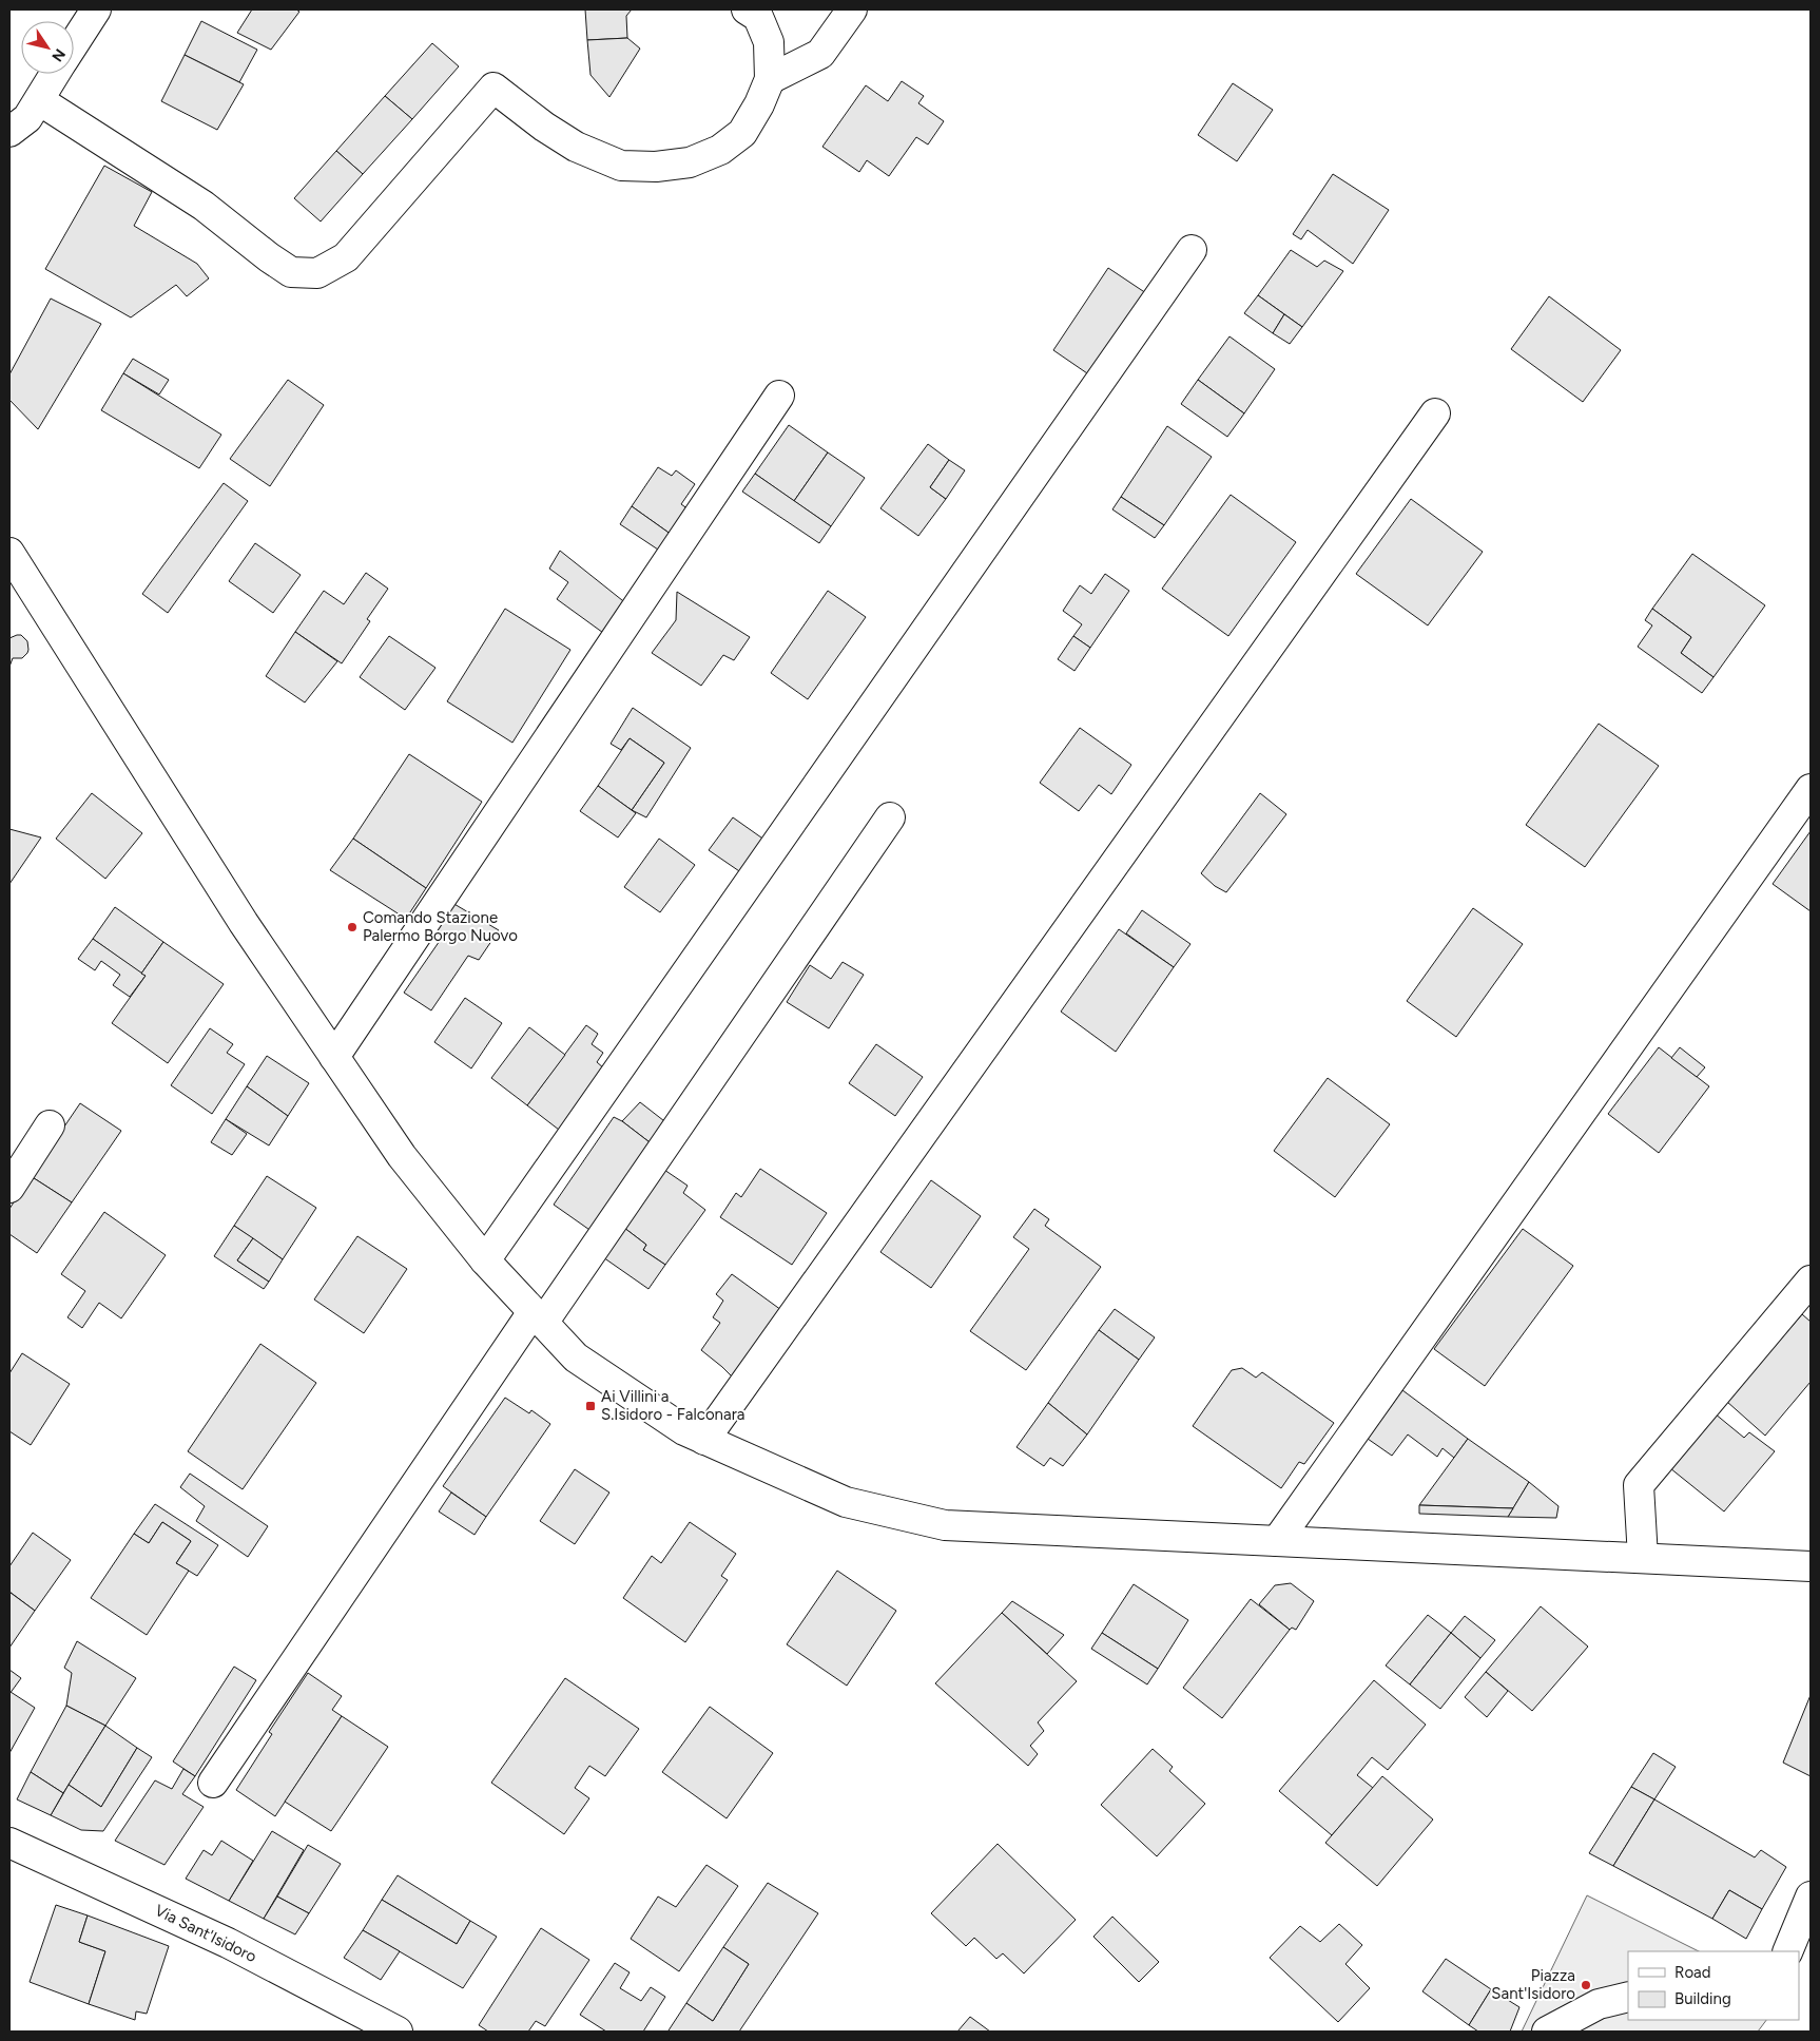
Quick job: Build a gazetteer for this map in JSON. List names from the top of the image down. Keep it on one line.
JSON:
{"streets":{"street":["Via Sant'Isidoro"]},"places":{"other":["Comando Stazione Palermo Borgo Nuovo","Piazza Sant'Isidoro"],"transit":["Ai Villini a S.Isidoro - Falconara"]},"legend":["Road","Building"],"north":"bottom right"}
